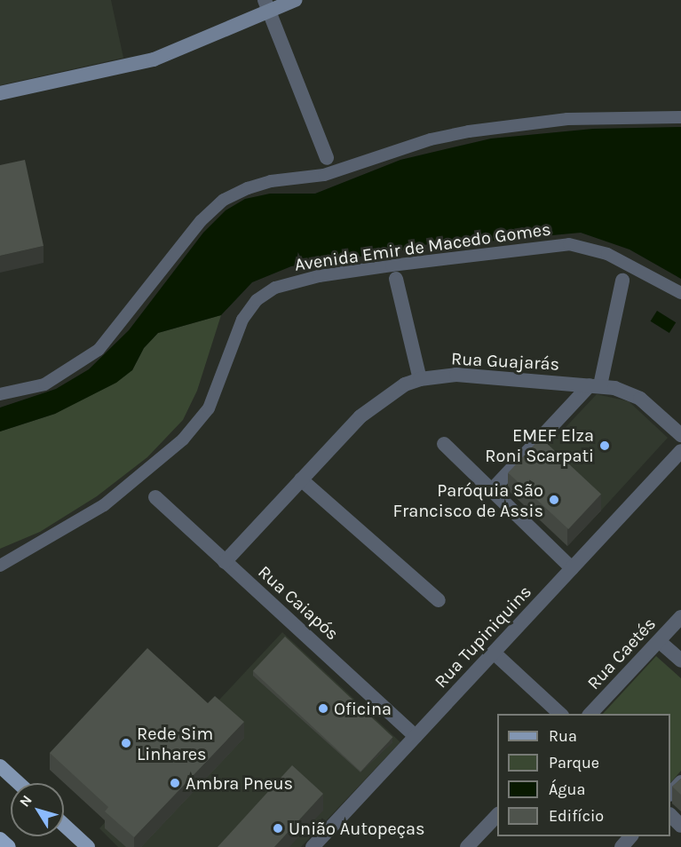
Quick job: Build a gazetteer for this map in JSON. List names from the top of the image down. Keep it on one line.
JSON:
{"streets":{"street":["Avenida Emir de Macedo Gomes","Rua Guajarás","Rua Caiapós","Rua Tupiniquins","Rua Caetés"]},"crossings":[["Rua Guajarás","Rua Caiapós"],["Rua Caiapós","Rua Tupiniquins"]],"places":["EMEF Elza Roni Scarpati","Paróquia São Francisco de Assis","Oficina","Rede Sim Linhares","Ambra Pneus","União Autopeças"],"legend":["Rua","Parque","Água","Edifício"],"north":"top left"}
